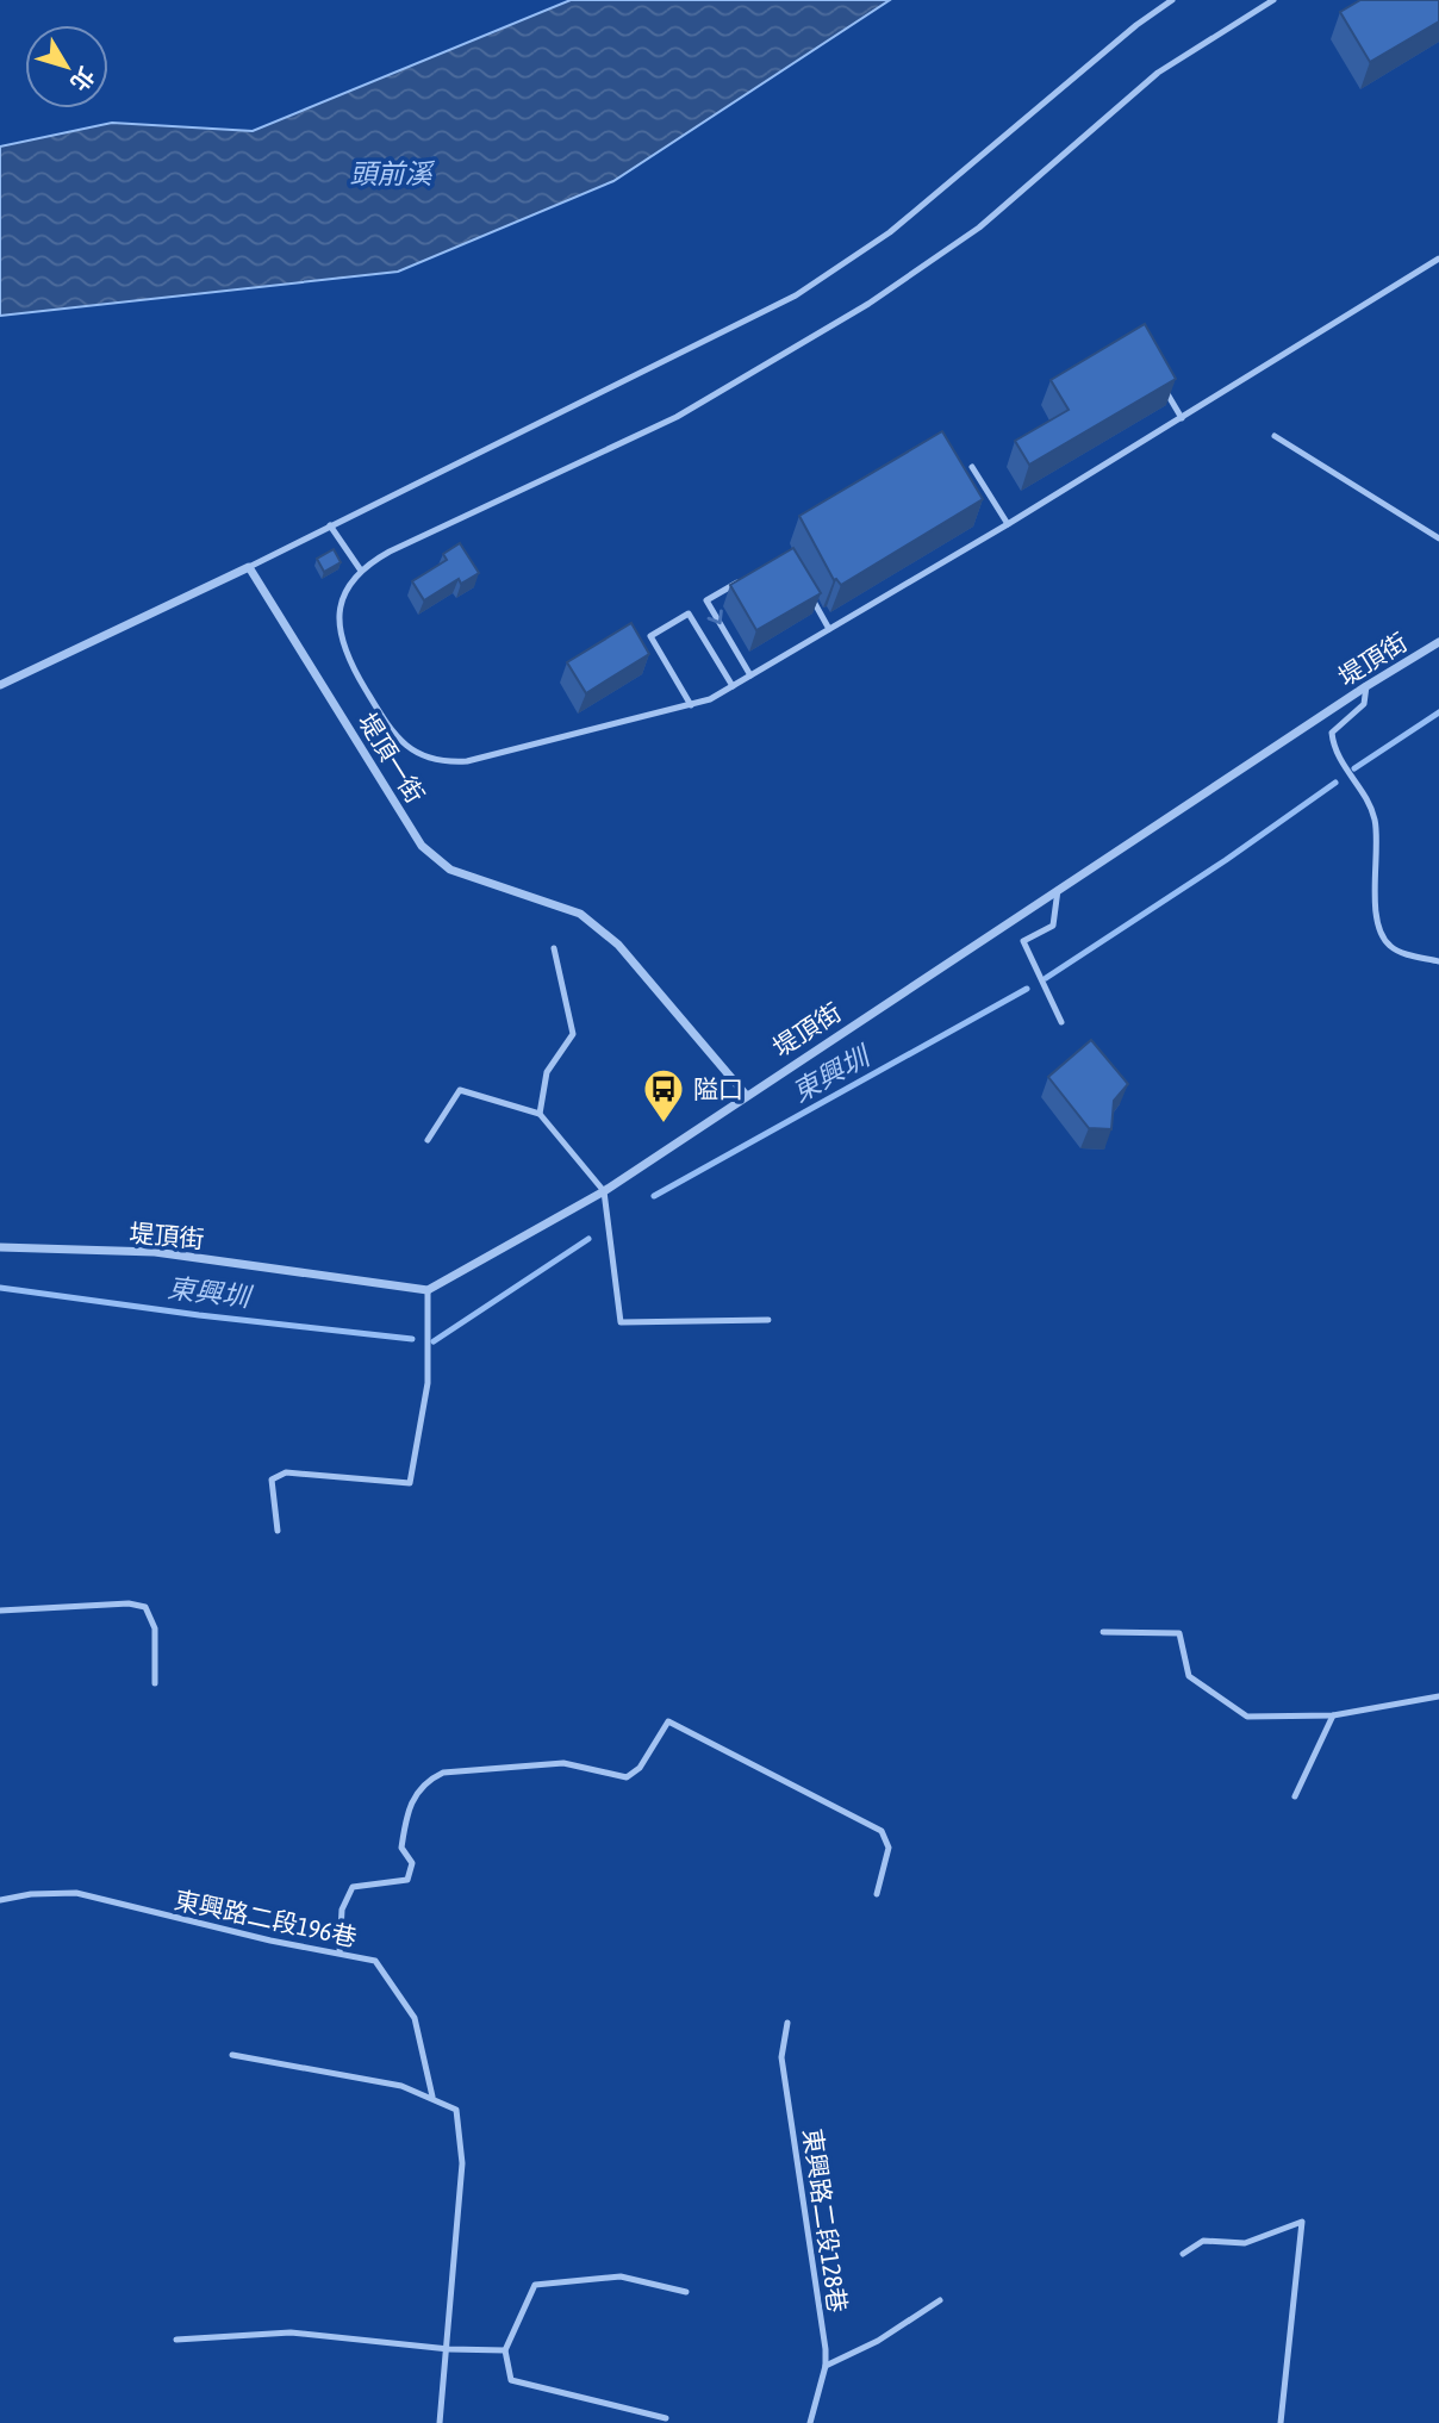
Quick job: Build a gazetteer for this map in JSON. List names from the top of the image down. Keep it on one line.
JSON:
{"streets":{"street":["堤頂街","堤頂一街"],"lane":["東興路二段196巷","東興路二段128巷"]},"crossings":[["堤頂街","堤頂一街"]],"water":["頭前溪","東興圳"],"places":{"bus stop":["隘口"]},"north":"bottom right"}
